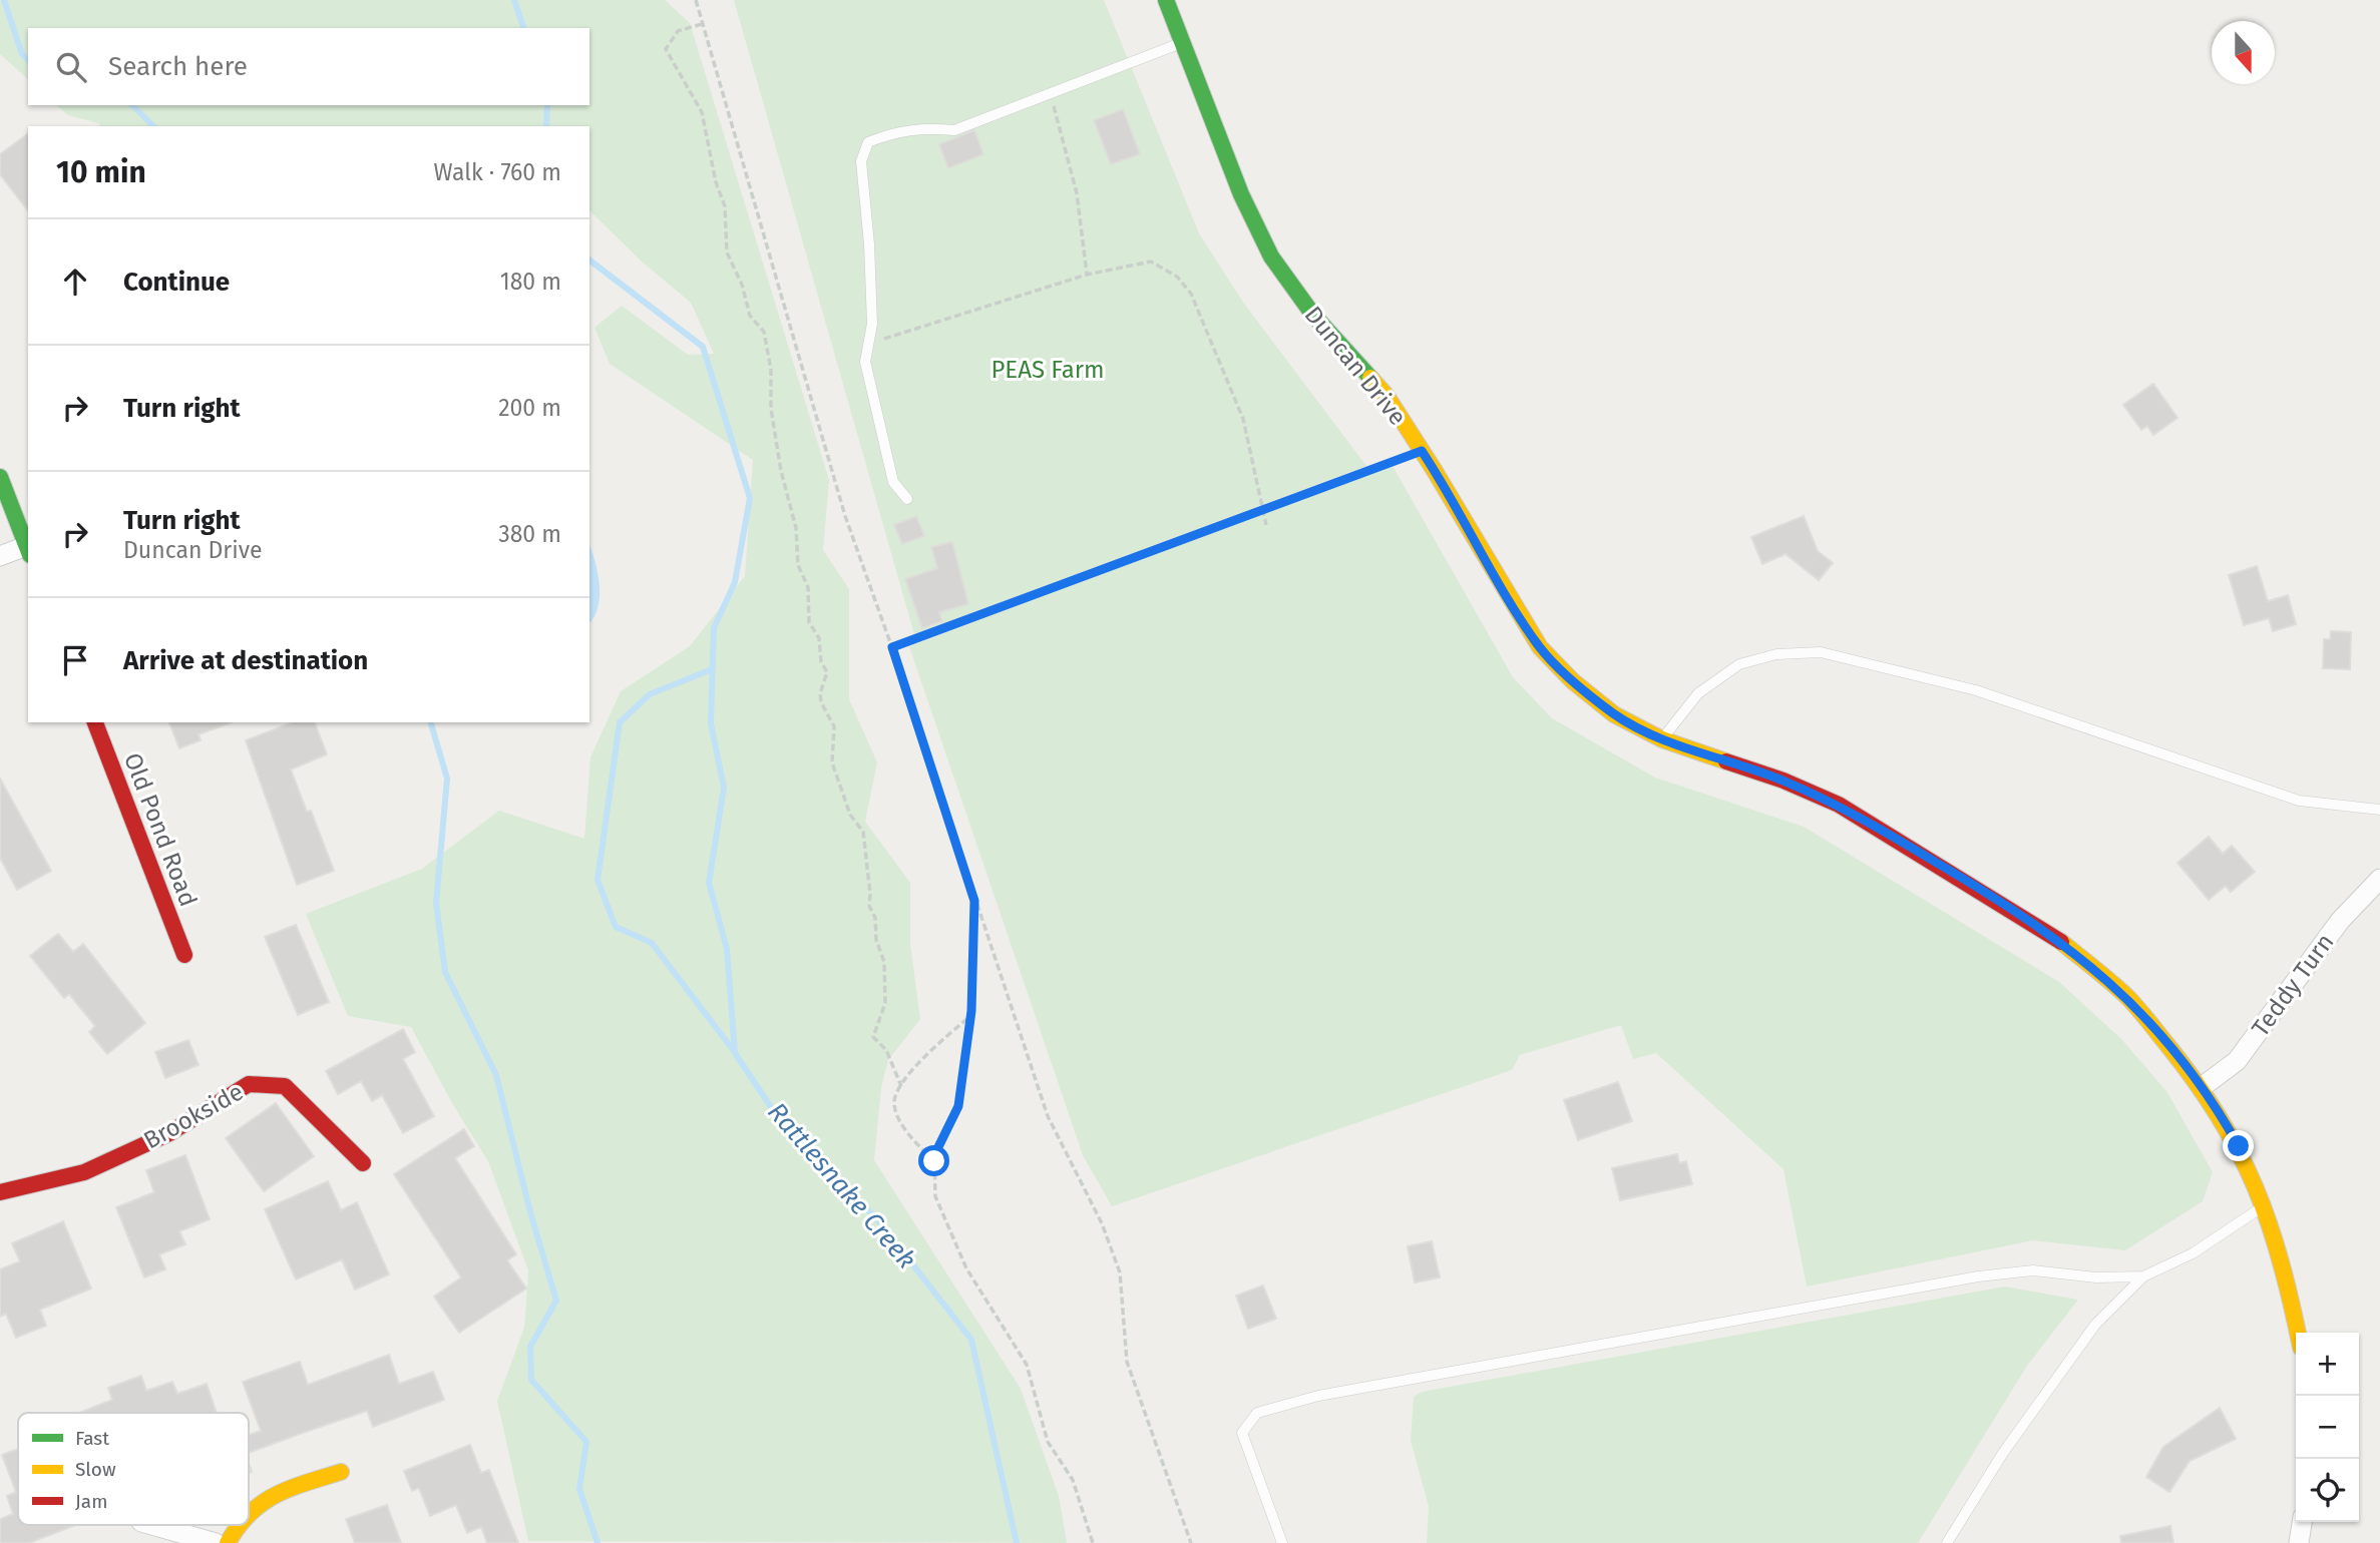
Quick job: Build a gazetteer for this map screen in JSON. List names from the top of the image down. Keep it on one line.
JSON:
{"streets":{"street":["Duncan Drive","Old Pond Road","Teddy Turn","Brookside"]},"crossings":[["Duncan Drive","Teddy Turn"]],"water":["Rattlesnake Creek"],"parks":["PEAS Farm"],"legend":["Fast","Slow","Jam"],"north":"bottom","page":{"search":"Search here","heading":["10 min","Walk · 760 m"],"list":[["Continue","180 m"],["Turn right","200 m"],["Turn right","Duncan Drive","380 m"],"Arrive at destination"],"map_buttons":["+","−"]}}
